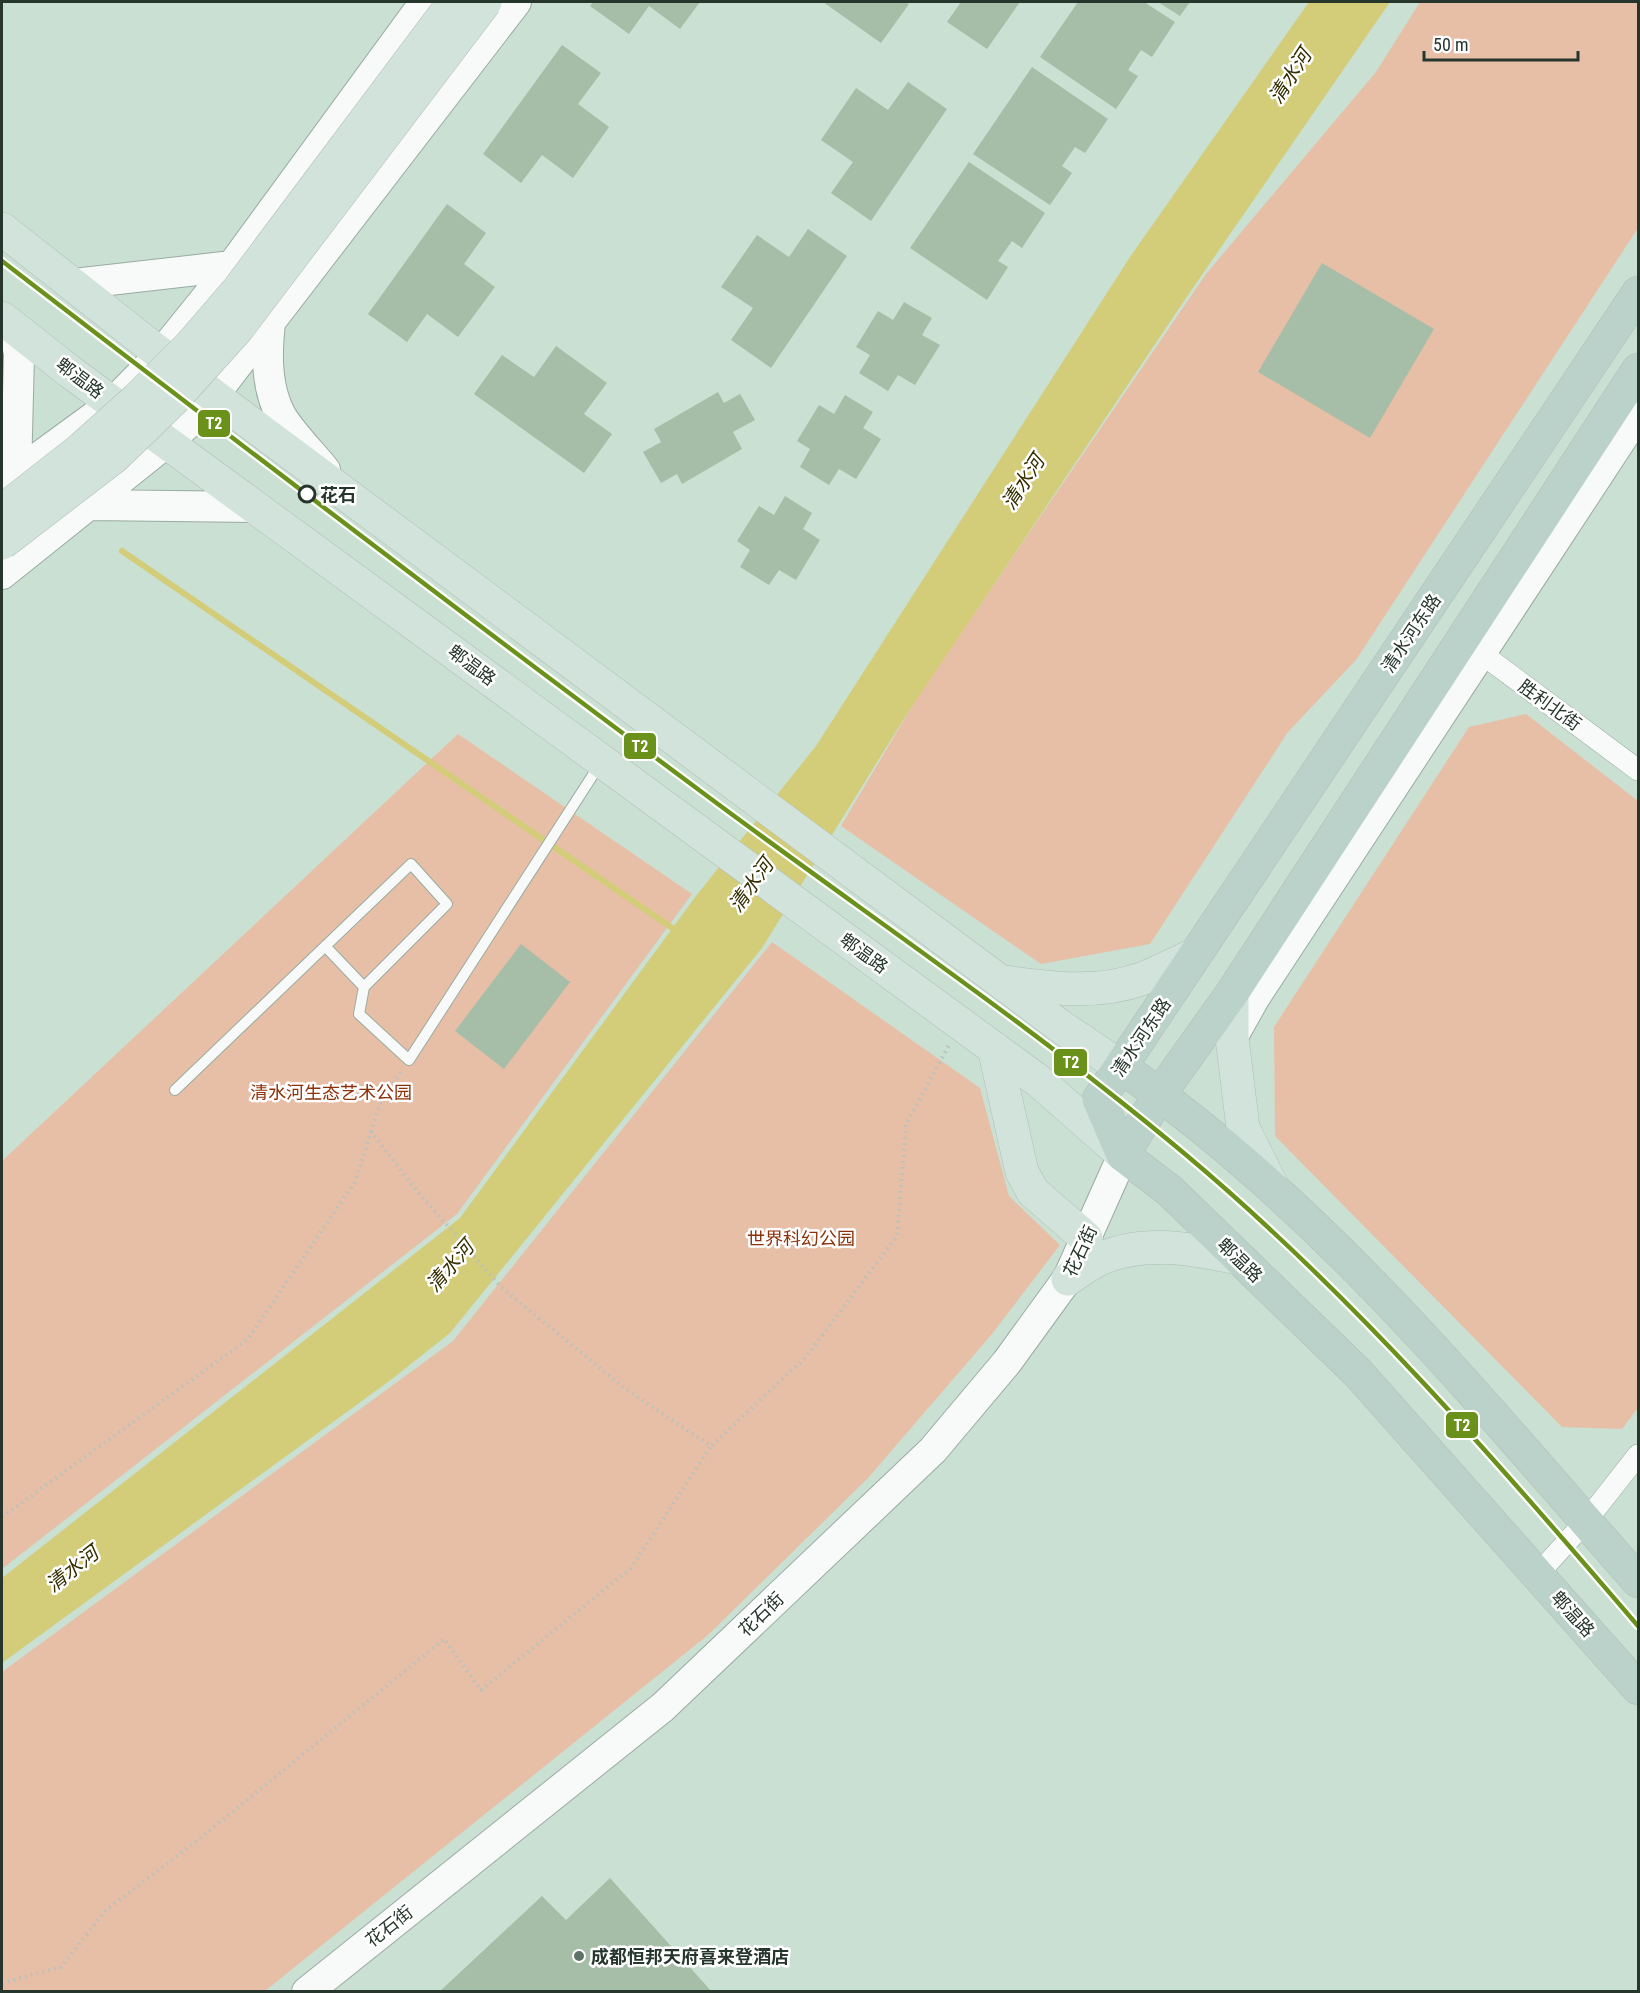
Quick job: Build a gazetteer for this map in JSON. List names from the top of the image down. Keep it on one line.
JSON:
{"streets":{"highway":["郫温路","清水河东路"],"main road":["花石街"],"street":["胜利北街"]},"crossings":[["郫温路","清水河东路"],["郫温路","花石街"],["清水河东路","花石街"]],"water":["清水河"],"parks":["清水河生态艺术公园","世界科幻公园"],"places":["花石","成都恒邦天府喜来登酒店"],"lines":["transit line T2"],"scale_bar":"50 m"}
